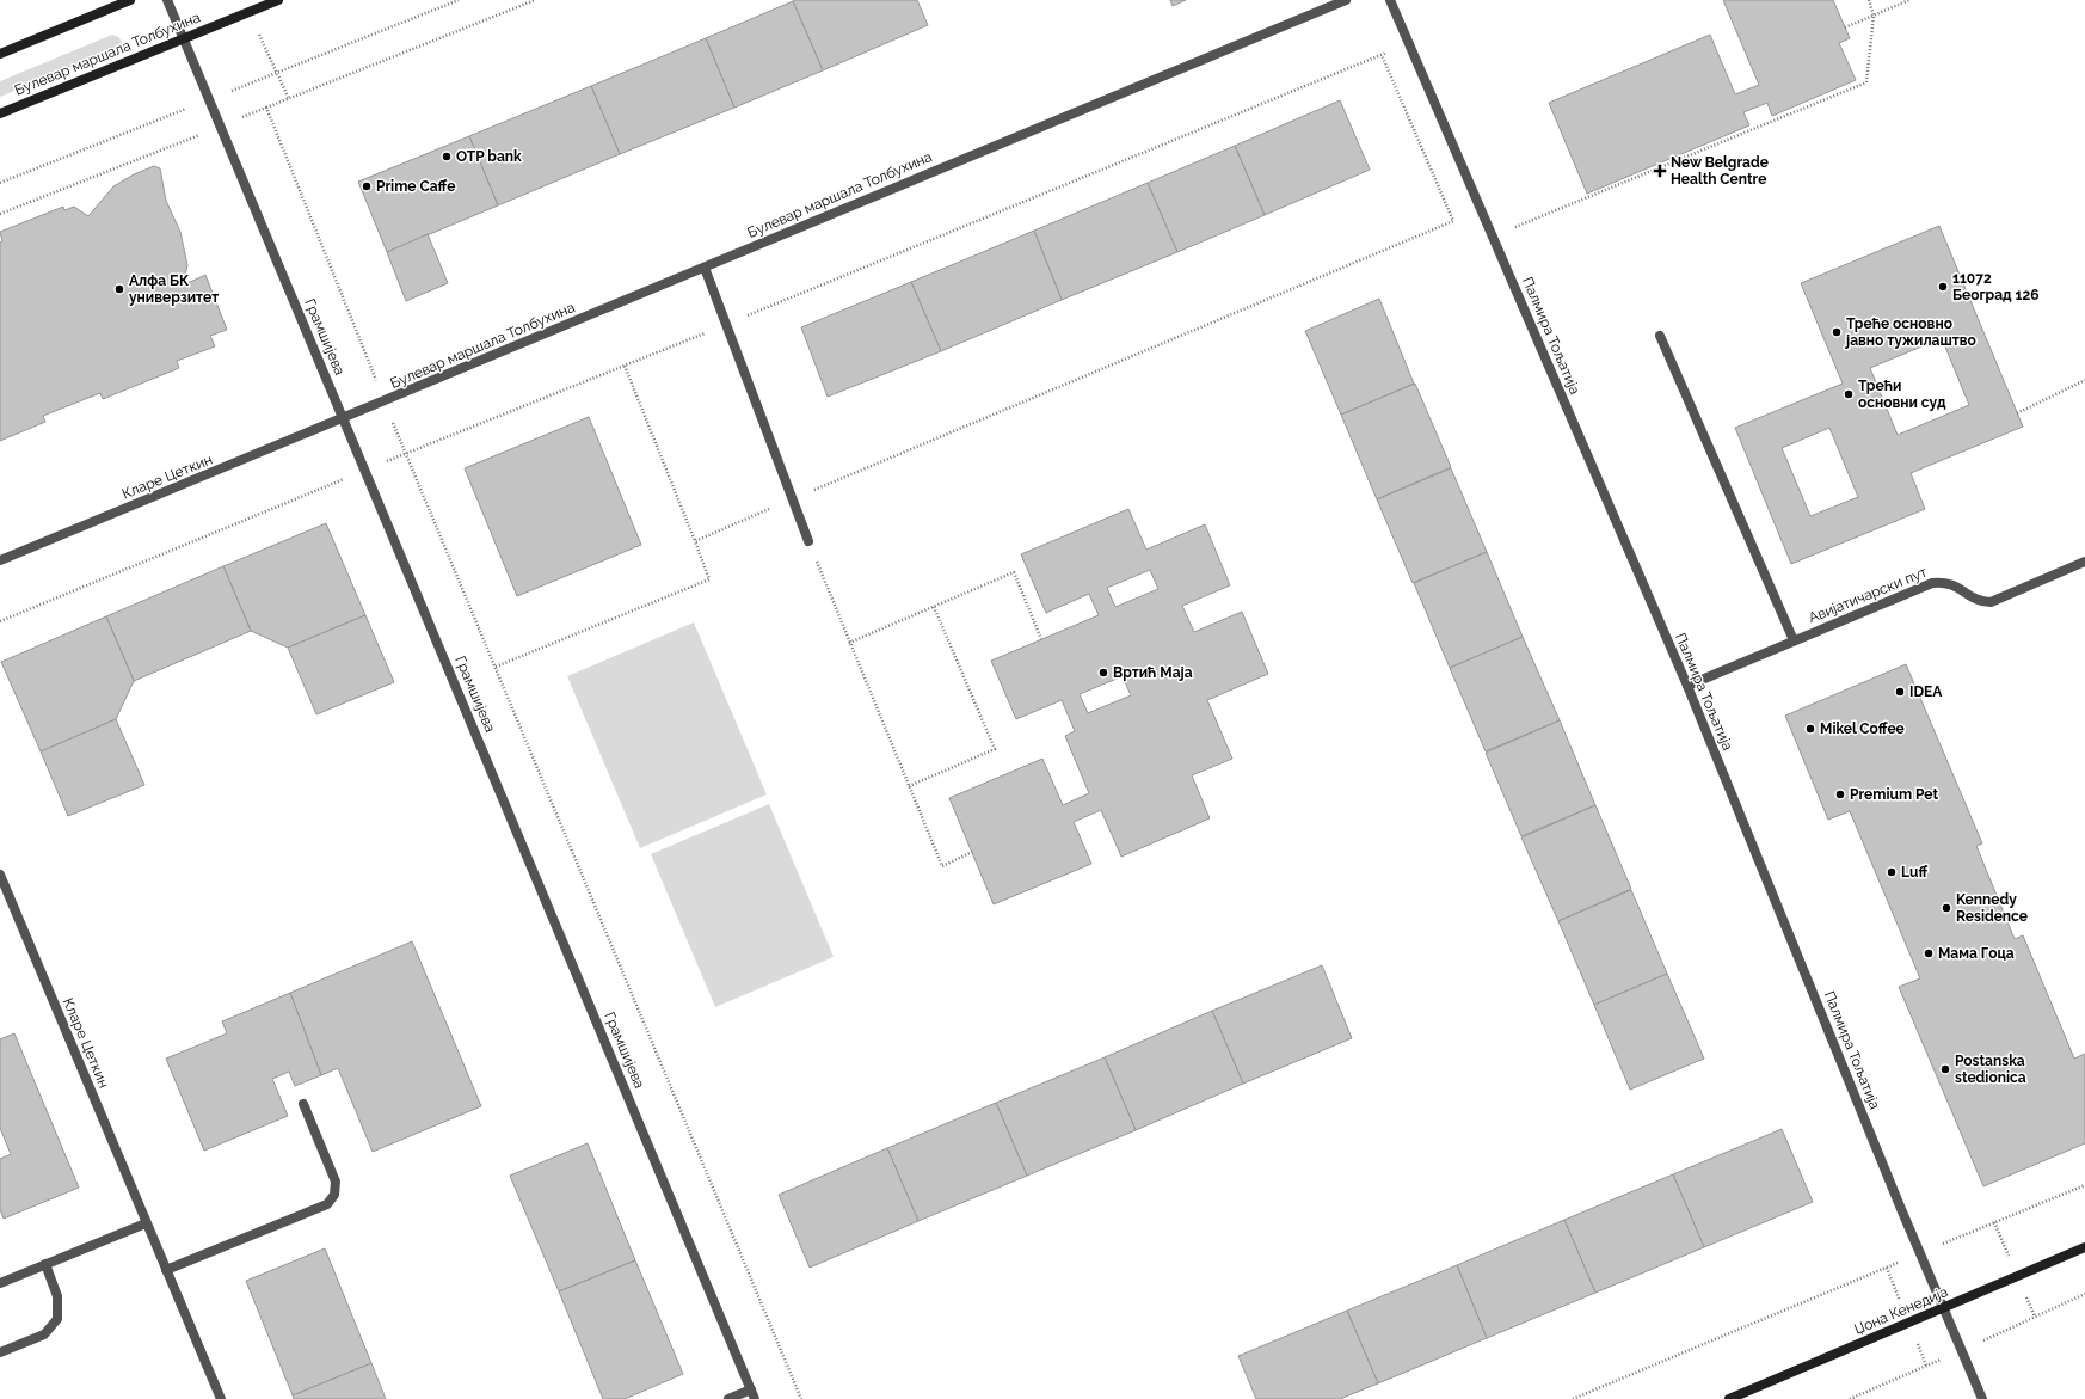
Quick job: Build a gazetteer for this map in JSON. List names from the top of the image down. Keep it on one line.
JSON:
{"streets":{"street":["Булевар маршала Толбухина","Палмира Тољатија","Грамшијева","Кларе Цеткин","Авијатичарски пут","Џона Кенедија"]},"crossings":[["Булевар маршала Толбухина","Грамшијева"],["Булевар маршала Толбухина","Кларе Цеткин"],["Палмира Тољатија","Авијатичарски пут"],["Палмира Тољатија","Џона Кенедија"],["Грамшијева","Кларе Цеткин"]],"places":{"other":["OTP bank","Prime Caffe","11072 Београд 126","Алфа БК универзитет","Треће основно јавно тужилаштво","Трећи основни суд","Вртић Маја","IDEA","Mikel Coffee","Premium Pet","Luff","Kennedy Residence","Мама Гоца","Postanska stedionica"],"health":["New Belgrade Health Centre"]}}
